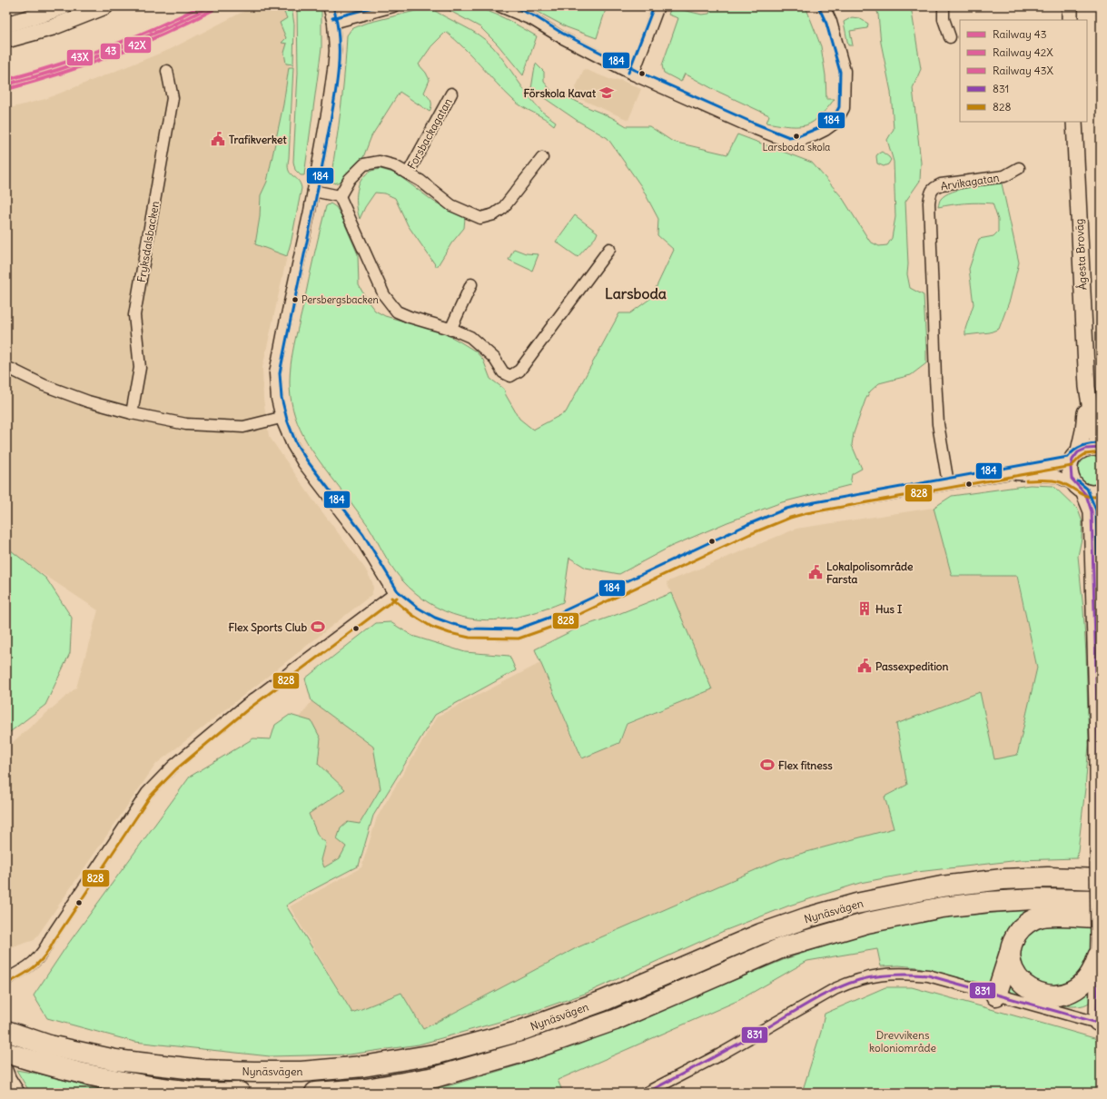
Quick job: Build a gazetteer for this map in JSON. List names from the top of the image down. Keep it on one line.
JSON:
{"streets":{"highway":["Nynäsvägen"],"main road":["Ågesta Broväg"],"street":["Forsbackagatan","Arvikagatan","Fryksdalsbacken"]},"crossings":[["Ågesta Broväg","Nynäsvägen"]],"districts":["Larsboda"],"parks":["Drevvikens koloniområde"],"places":{"school or university":["Förskola Kavat"],"other":["Larsboda skola","Persbergsbacken"],"public building":["Trafikverket","Lokalpolisområde Farsta","Passexpedition"],"building":["Hus I"],"sports":["Flex Sports Club","Flex fitness"]},"lines":["rail line 43","rail line 43X","transit line 184","rail line 42X","transit line 831","transit line 828"],"legend":["Railway 43","Railway 42X","Railway 43X","831","828"]}
